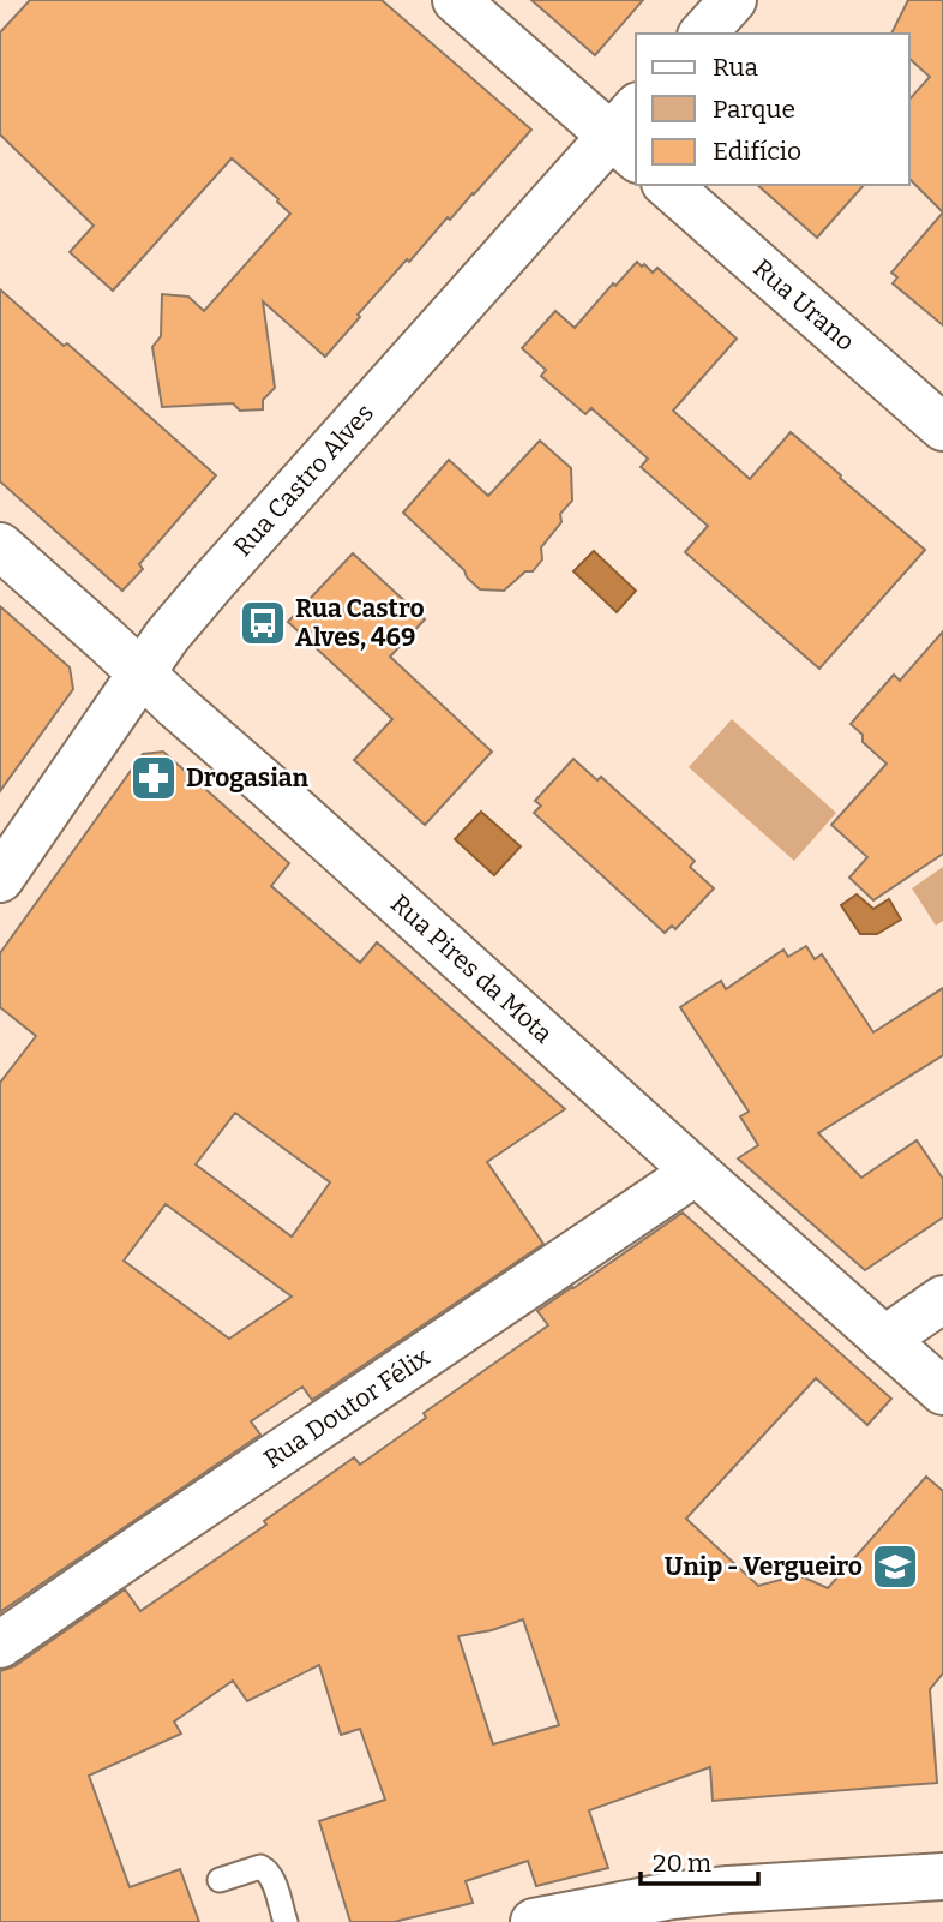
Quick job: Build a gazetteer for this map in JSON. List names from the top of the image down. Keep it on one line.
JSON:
{"streets":{"street":["Rua Urano","Rua Castro Alves","Rua Pires da Mota","Rua Doutor Félix"]},"crossings":[["Rua Castro Alves","Rua Pires da Mota"],["Rua Pires da Mota","Rua Doutor Félix"]],"places":{"bus stop":["Rua Castro Alves, 469"],"pharmacy":["Drogasian"],"school or university":["Unip - Vergueiro"]},"legend":["Rua","Parque","Edifício"],"scale_bar":"20 m"}
